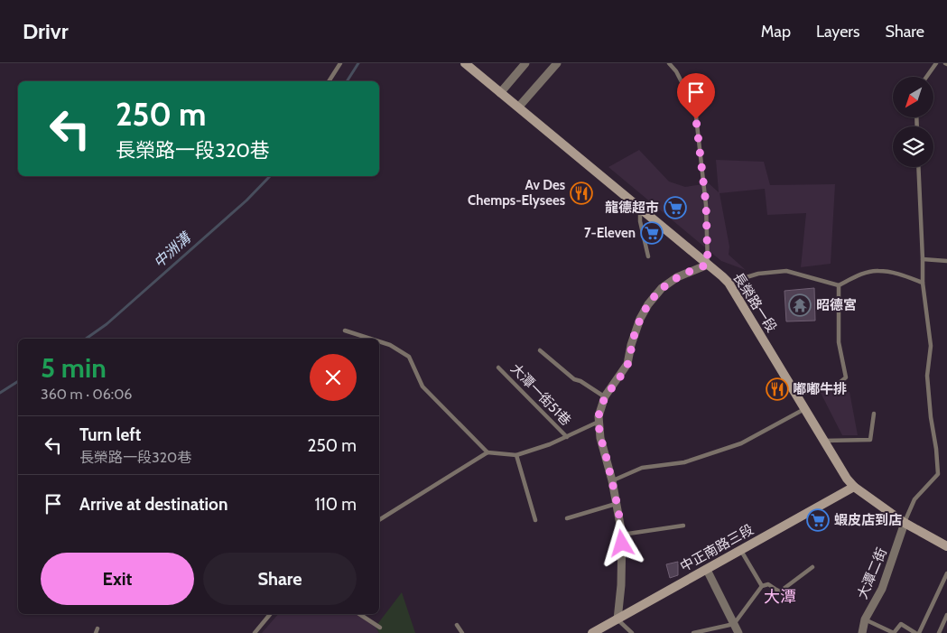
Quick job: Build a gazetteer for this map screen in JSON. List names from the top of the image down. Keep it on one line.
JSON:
{"streets":{"street":["長榮路一段","中正南路三段","大潭二街"],"lane":["大潭一街51巷"]},"crossings":[["長榮路一段","中正南路三段"],["長榮路一段","大潭二街"]],"districts":["大潭"],"water":["中洲溝"],"places":{"restaurant":["Av Des Chemps-Elysees","嘟嘟牛排"],"supermarket":["龍德超市","7-Eleven","蝦皮店到店"],"temple":["昭德宮"]},"north":"bottom left","page":{"header":"Drivr","nav":["Map","Layers","Share"],"turn":["250 m","長榮路一段320巷"],"heading":["5 min","360 m · 06:06"],"list":[{"name":"Turn left","note":"長榮路一段320巷","value":"250 m"},{"name":"Arrive at destination","value":"110 m"}],"buttons":["Exit","Share"]}}
